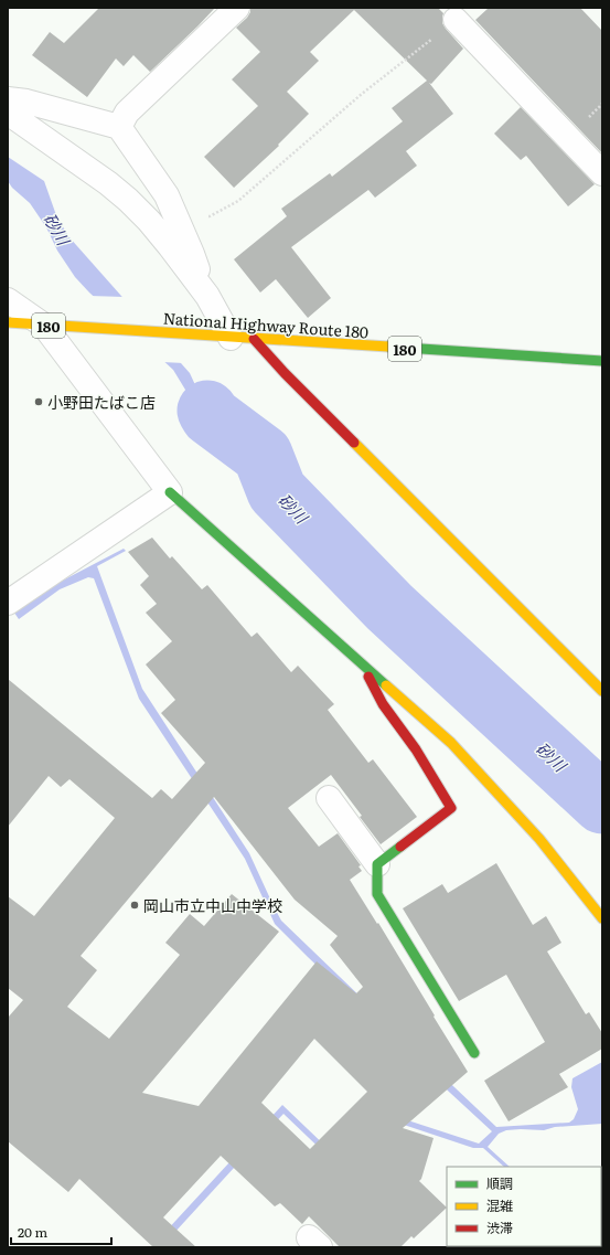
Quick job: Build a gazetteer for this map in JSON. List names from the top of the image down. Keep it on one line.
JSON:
{"streets":{"main road":["National Highway Route 180","180"]},"water":["砂川"],"places":["小野田たばこ店","岡山市立中山中学校"],"legend":["順調","混雑","渋滞"],"scale_bar":"20 m"}
